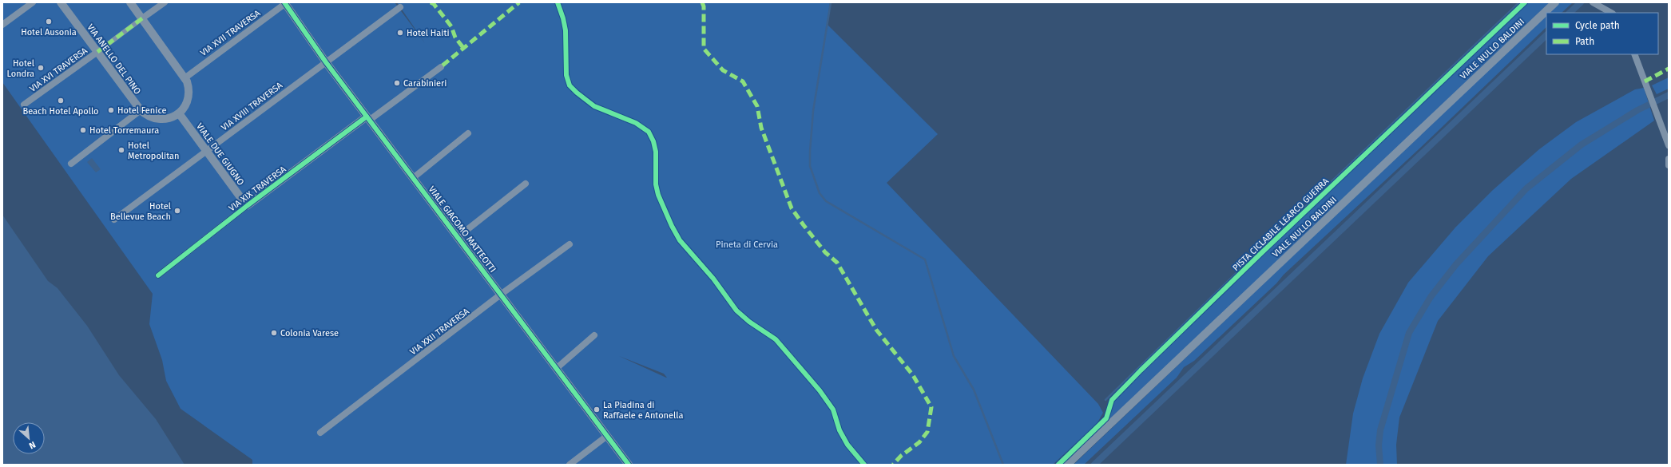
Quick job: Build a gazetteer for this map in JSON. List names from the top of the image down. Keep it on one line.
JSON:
{"streets":{"street":["VIA XVII TRAVERSA","VIALE NULLO BALDINI","VIA ANELLO DEL PINO","VIA XVI TRAVERSA","VIA XVIII TRAVERSA","VIALE DUE GIUGNO","VIA XIX TRAVERSA","VIALE GIACOMO MATTEOTTI","VIA XXII TRAVERSA"],"cycle path":["PISTA CICLABILE LEARCO GUERRA"]},"crossings":[["VIA XVII TRAVERSA","VIALE GIACOMO MATTEOTTI"],["VIA ANELLO DEL PINO","VIA XVI TRAVERSA"],["VIA ANELLO DEL PINO","VIALE DUE GIUGNO"],["VIA XVIII TRAVERSA","VIALE DUE GIUGNO"],["VIA XVIII TRAVERSA","VIALE GIACOMO MATTEOTTI"],["VIALE DUE GIUGNO","VIA XIX TRAVERSA"],["VIA XIX TRAVERSA","VIALE GIACOMO MATTEOTTI"],["VIALE GIACOMO MATTEOTTI","VIA XXII TRAVERSA"]],"parks":["Pineta di Cervia"],"places":["Hotel Ausonia","Hotel Haiti","Hotel Londra","Carabinieri","Beach Hotel Apollo","Hotel Fenice","Hotel Torremaura","Hotel Metropolitan","Hotel Bellevue Beach","Colonia Varese","La Piadina di Raffaele e Antonella"],"legend":["Cycle path","Path"],"north":"bottom right"}
